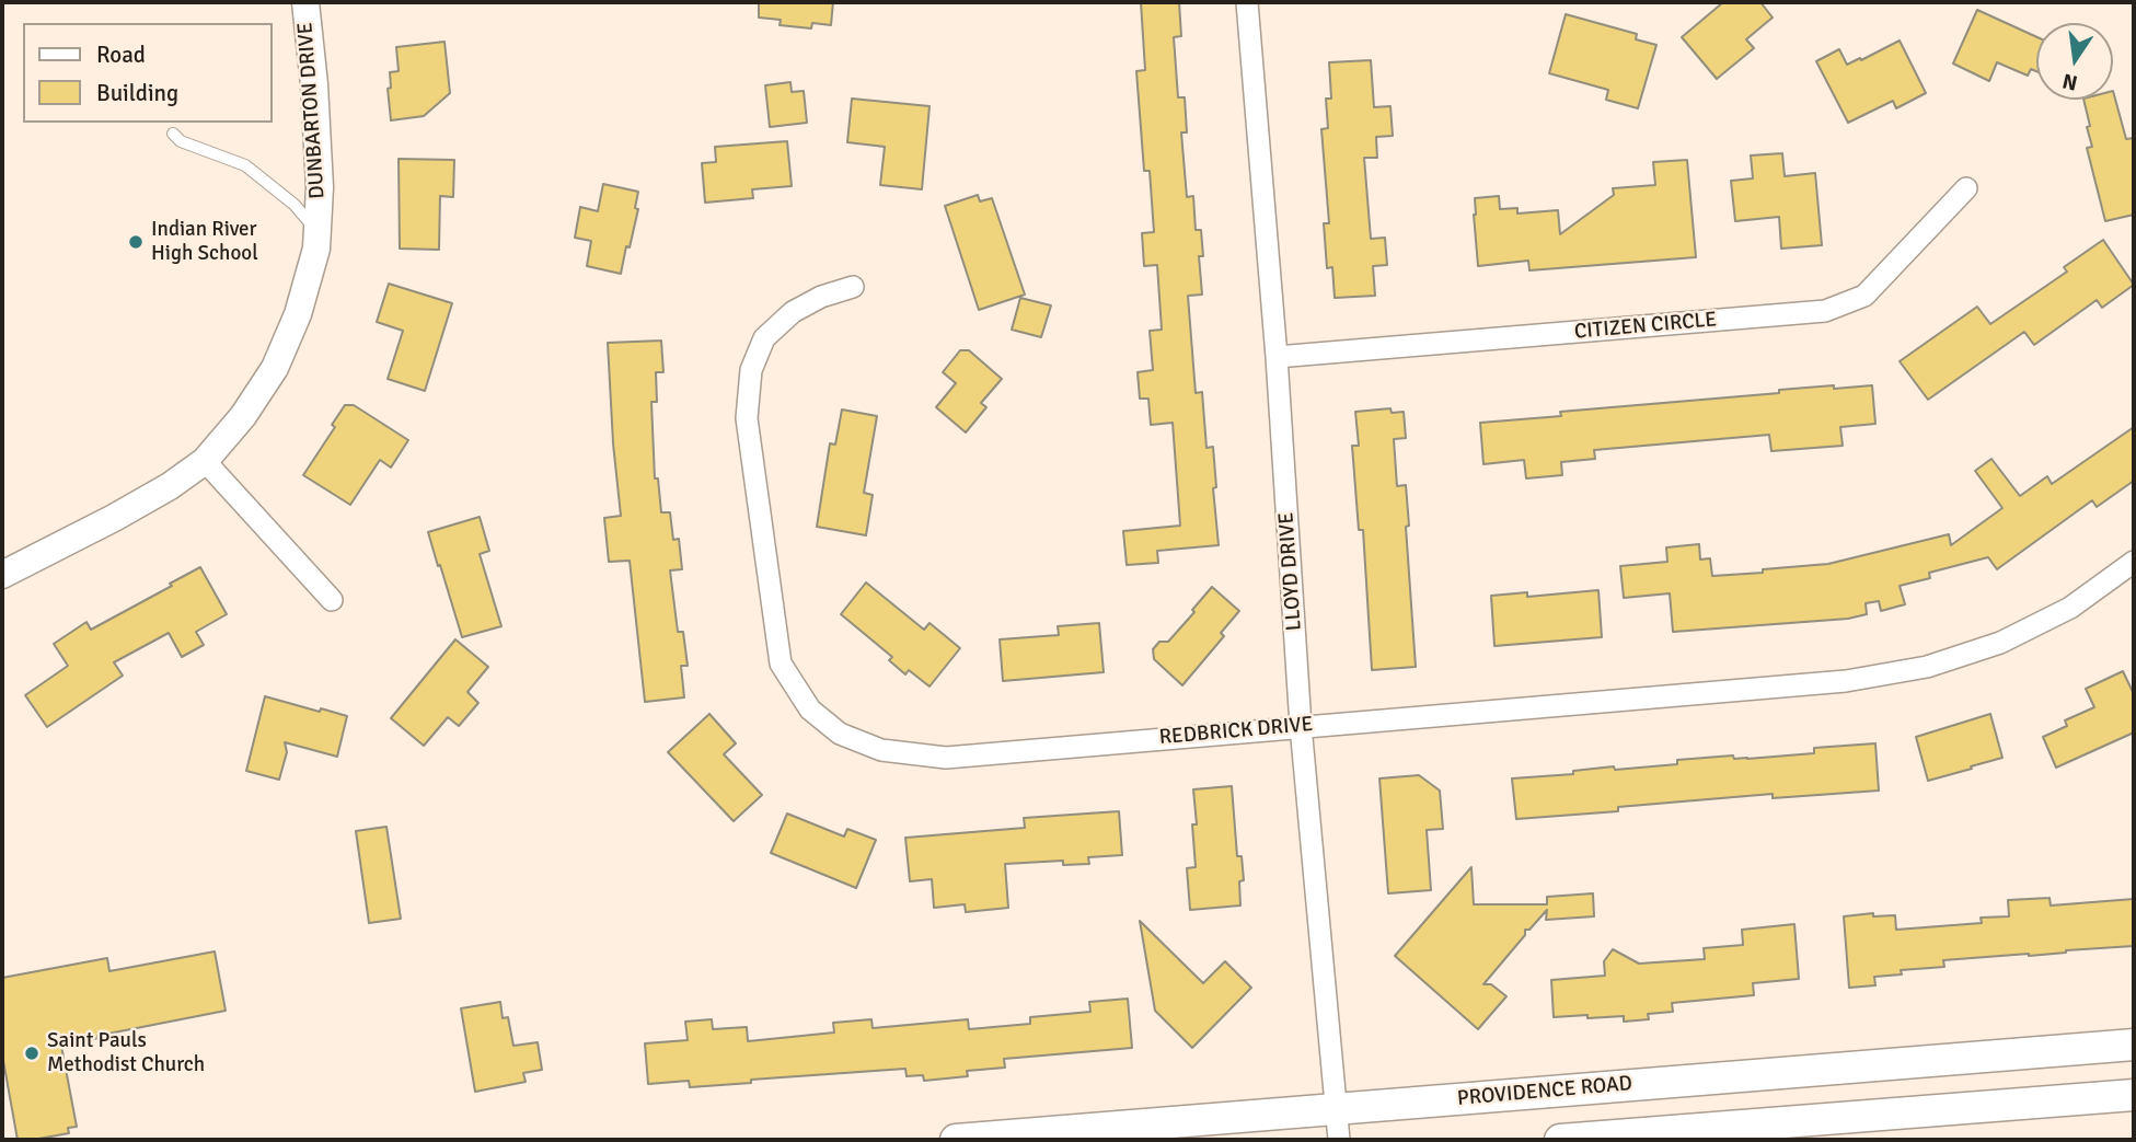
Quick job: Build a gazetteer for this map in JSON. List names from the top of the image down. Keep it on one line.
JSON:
{"streets":{"main road":["PROVIDENCE ROAD"],"street":["DUNBARTON DRIVE","CITIZEN CIRCLE","LLOYD DRIVE","REDBRICK DRIVE"]},"crossings":[["CITIZEN CIRCLE","LLOYD DRIVE"],["LLOYD DRIVE","REDBRICK DRIVE"],["LLOYD DRIVE","PROVIDENCE ROAD"]],"places":["Indian River High School","Saint Pauls Methodist Church"],"legend":["Road","Building"],"north":"bottom"}
